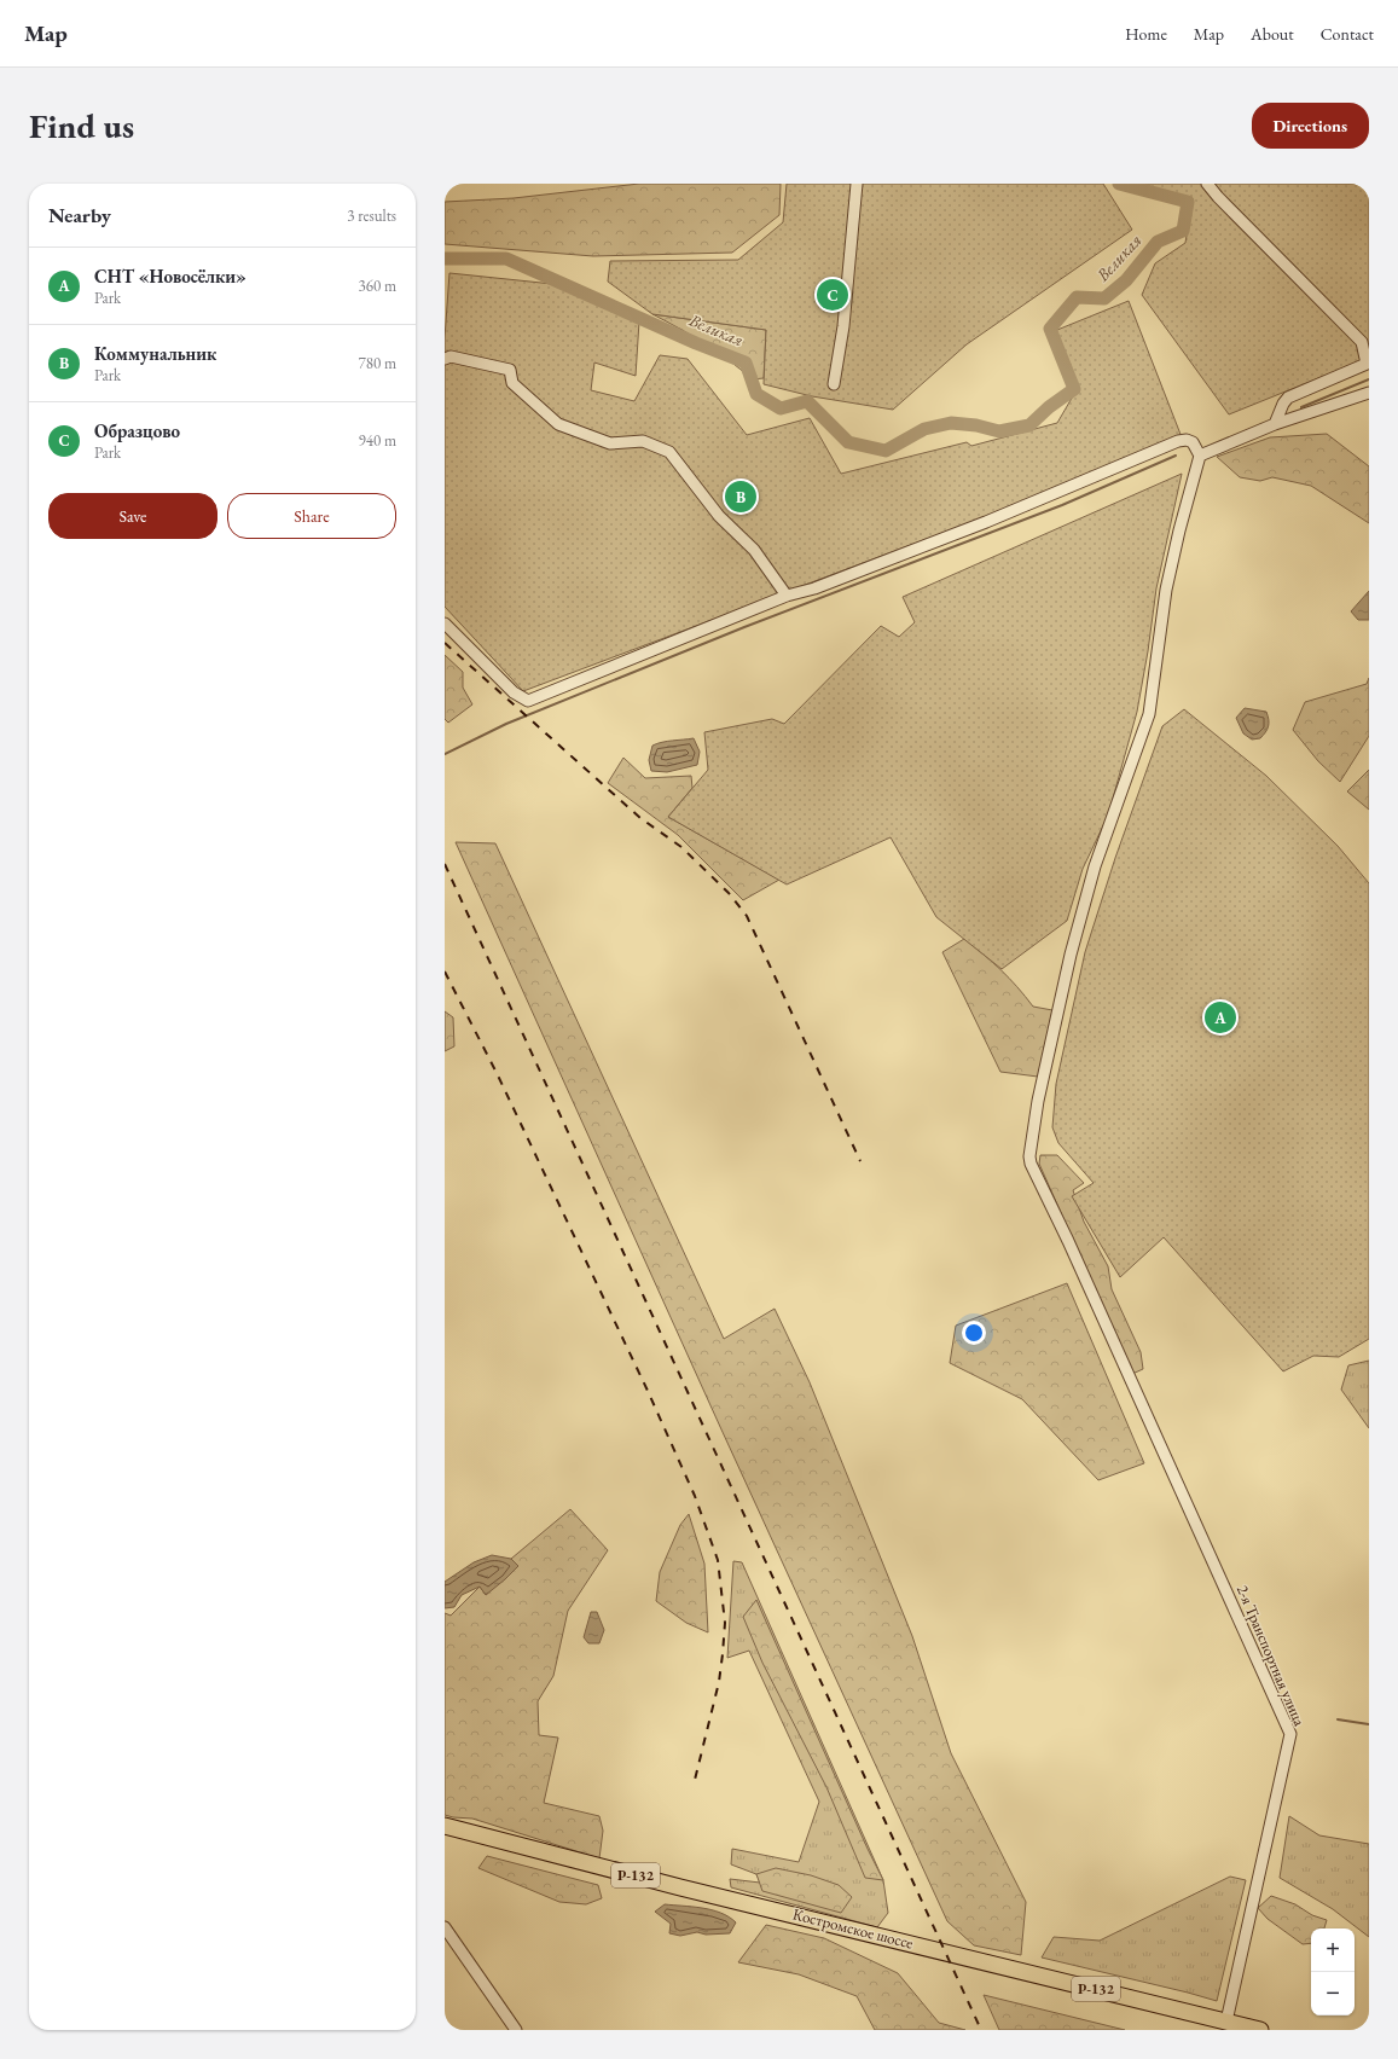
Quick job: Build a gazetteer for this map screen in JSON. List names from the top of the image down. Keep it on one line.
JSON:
{"streets":{"highway":["Р-132","Костромское шоссе"],"street":["2-я Транспортная улица"]},"crossings":[["2-я Транспортная улица","Костромское шоссе"]],"water":["Великая"],"page":{"header":"Map","nav":["Home","Map","About","Contact"],"buttons":["Directions",["Save","Share"]],"title":"Find us","heading":["Nearby","3 results"],"list":[{"mark":"A","name":"СНТ «Новосёлки»","note":"Park","value":"360 m"},{"mark":"B","name":"Коммунальник","note":"Park","value":"780 m"},{"mark":"C","name":"Образцово","note":"Park","value":"940 m"}],"pins":["C","B","A"],"map_buttons":["+","−"]}}
